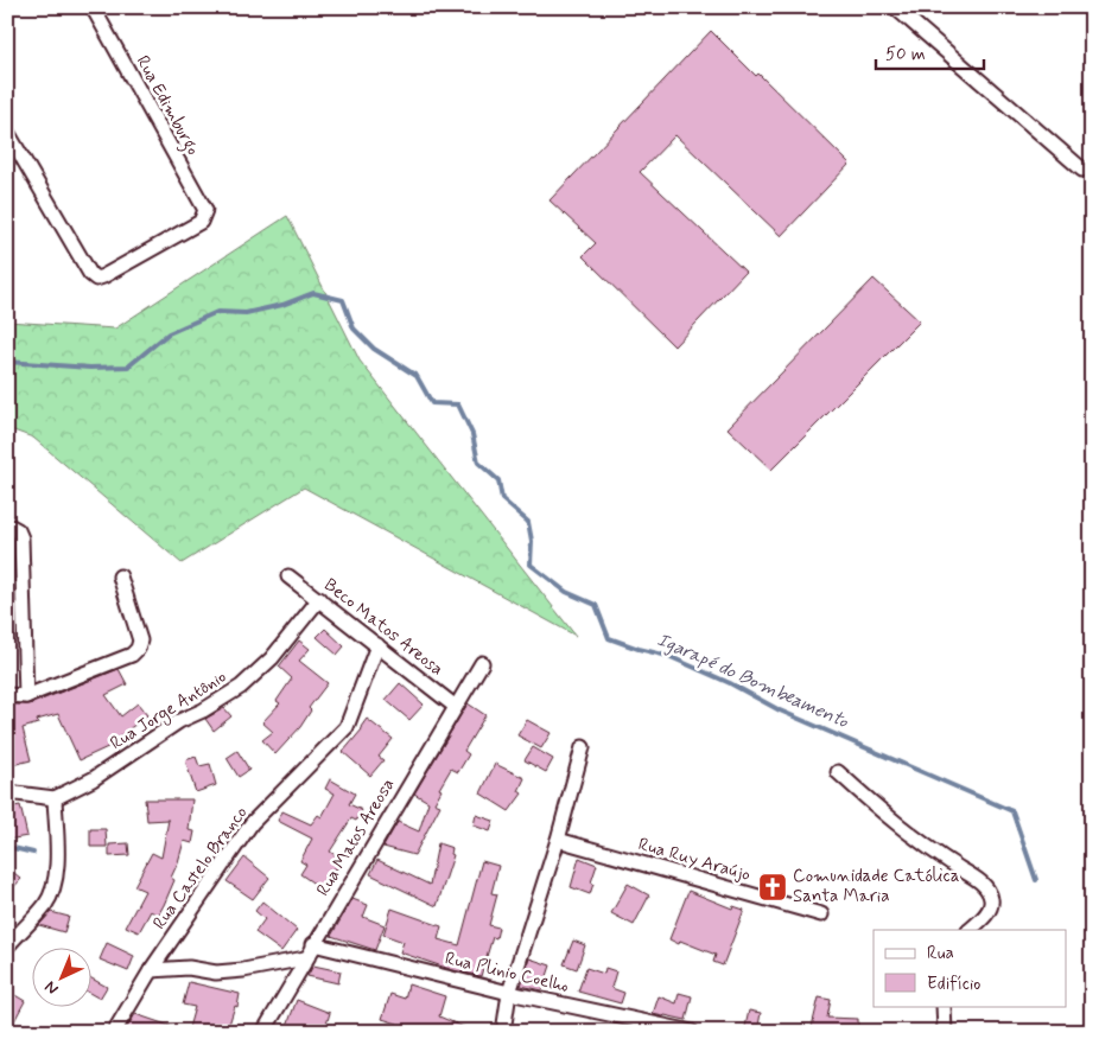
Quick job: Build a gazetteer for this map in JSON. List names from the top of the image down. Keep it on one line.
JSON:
{"streets":{"street":["Rua Edimburgo","Beco Matos Areosa","Rua Jorge Antônio","Rua Matos Areosa","Rua Ruy Araújo","Rua Castelo Branco","Rua Plinio Coelho"]},"crossings":[["Beco Matos Areosa","Rua Jorge Antônio"],["Beco Matos Areosa","Rua Matos Areosa"],["Beco Matos Areosa","Rua Castelo Branco"],["Rua Matos Areosa","Rua Plinio Coelho"]],"water":["Igarapé do Bombeamento"],"places":{"church":["Comunidade Católica Santa Maria"]},"legend":["Rua","Edifício"],"scale_bar":"50 m","north":"bottom left"}
